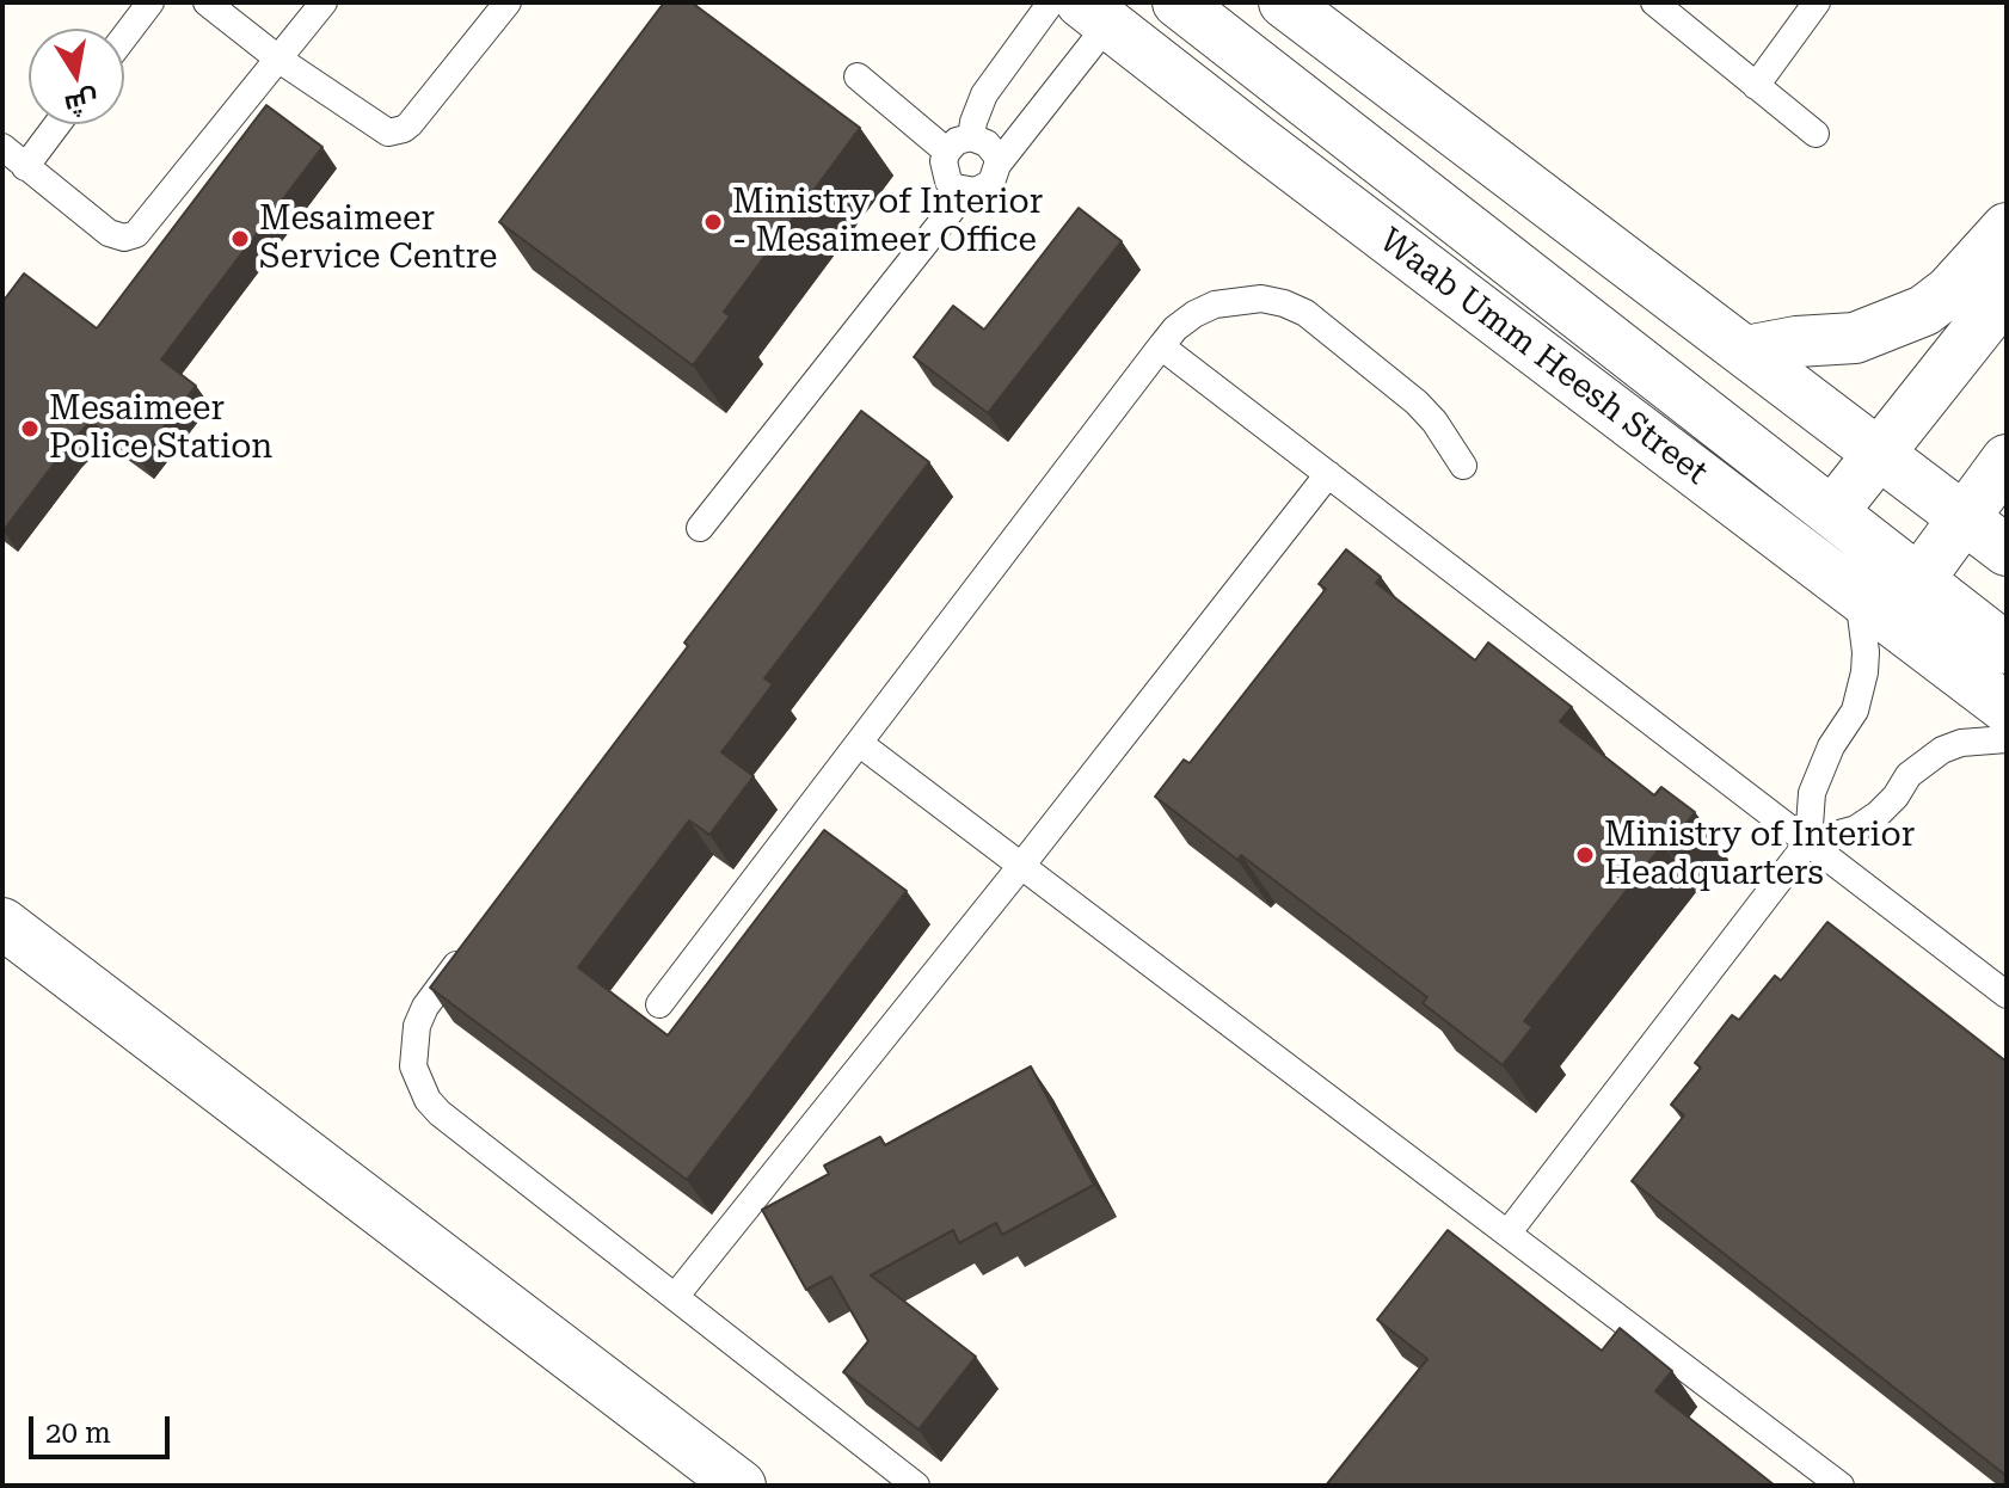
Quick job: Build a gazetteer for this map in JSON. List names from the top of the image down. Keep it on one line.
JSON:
{"streets":{"street":["Waab Umm Heesh Street"]},"places":["Ministry of Interior - Mesaimeer Office","Mesaimeer Service Centre","Mesaimeer Police Station","Ministry of Interior Headquarters"],"scale_bar":"20 m","north":"bottom"}
